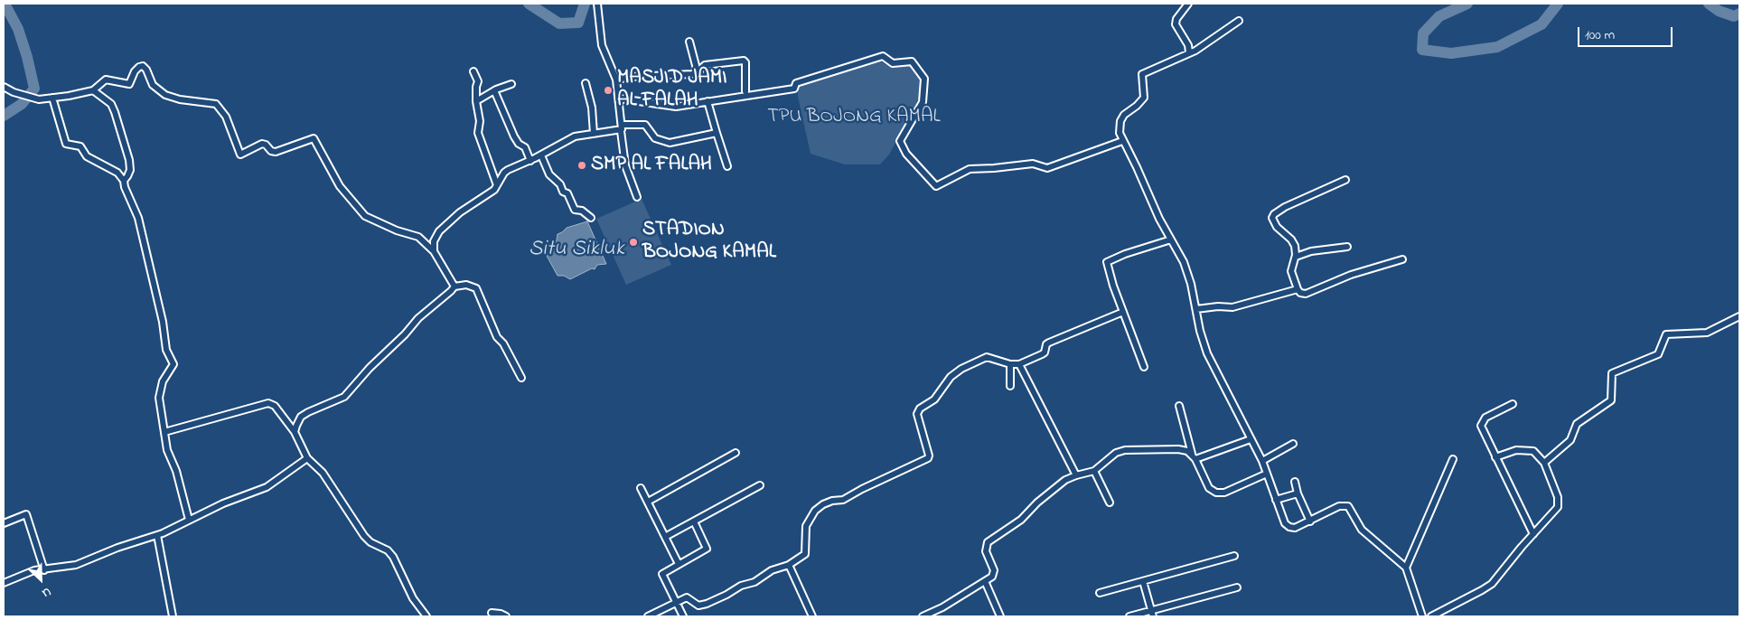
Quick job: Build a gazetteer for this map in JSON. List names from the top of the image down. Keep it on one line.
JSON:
{"water":["Situ Sikluk"],"parks":["TPU BOJONG KAMAL"],"places":["MASJID JAMI AL FALAH","SMP AL FALAH","STADION BOJONG KAMAL"],"scale_bar":"100 m","north":"bottom right"}
